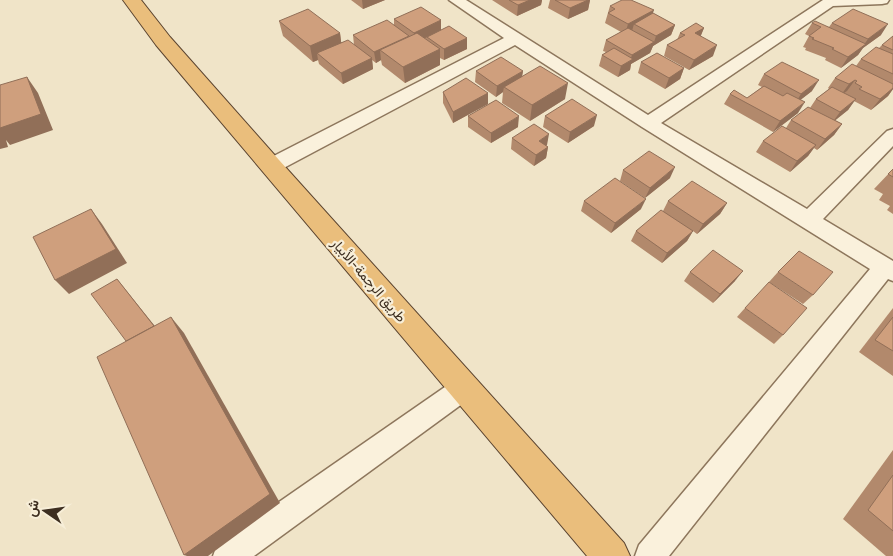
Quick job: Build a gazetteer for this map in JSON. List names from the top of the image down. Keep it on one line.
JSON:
{"streets":{"highway":["طريق الرجمة-الأبيار"]},"north":"left"}
